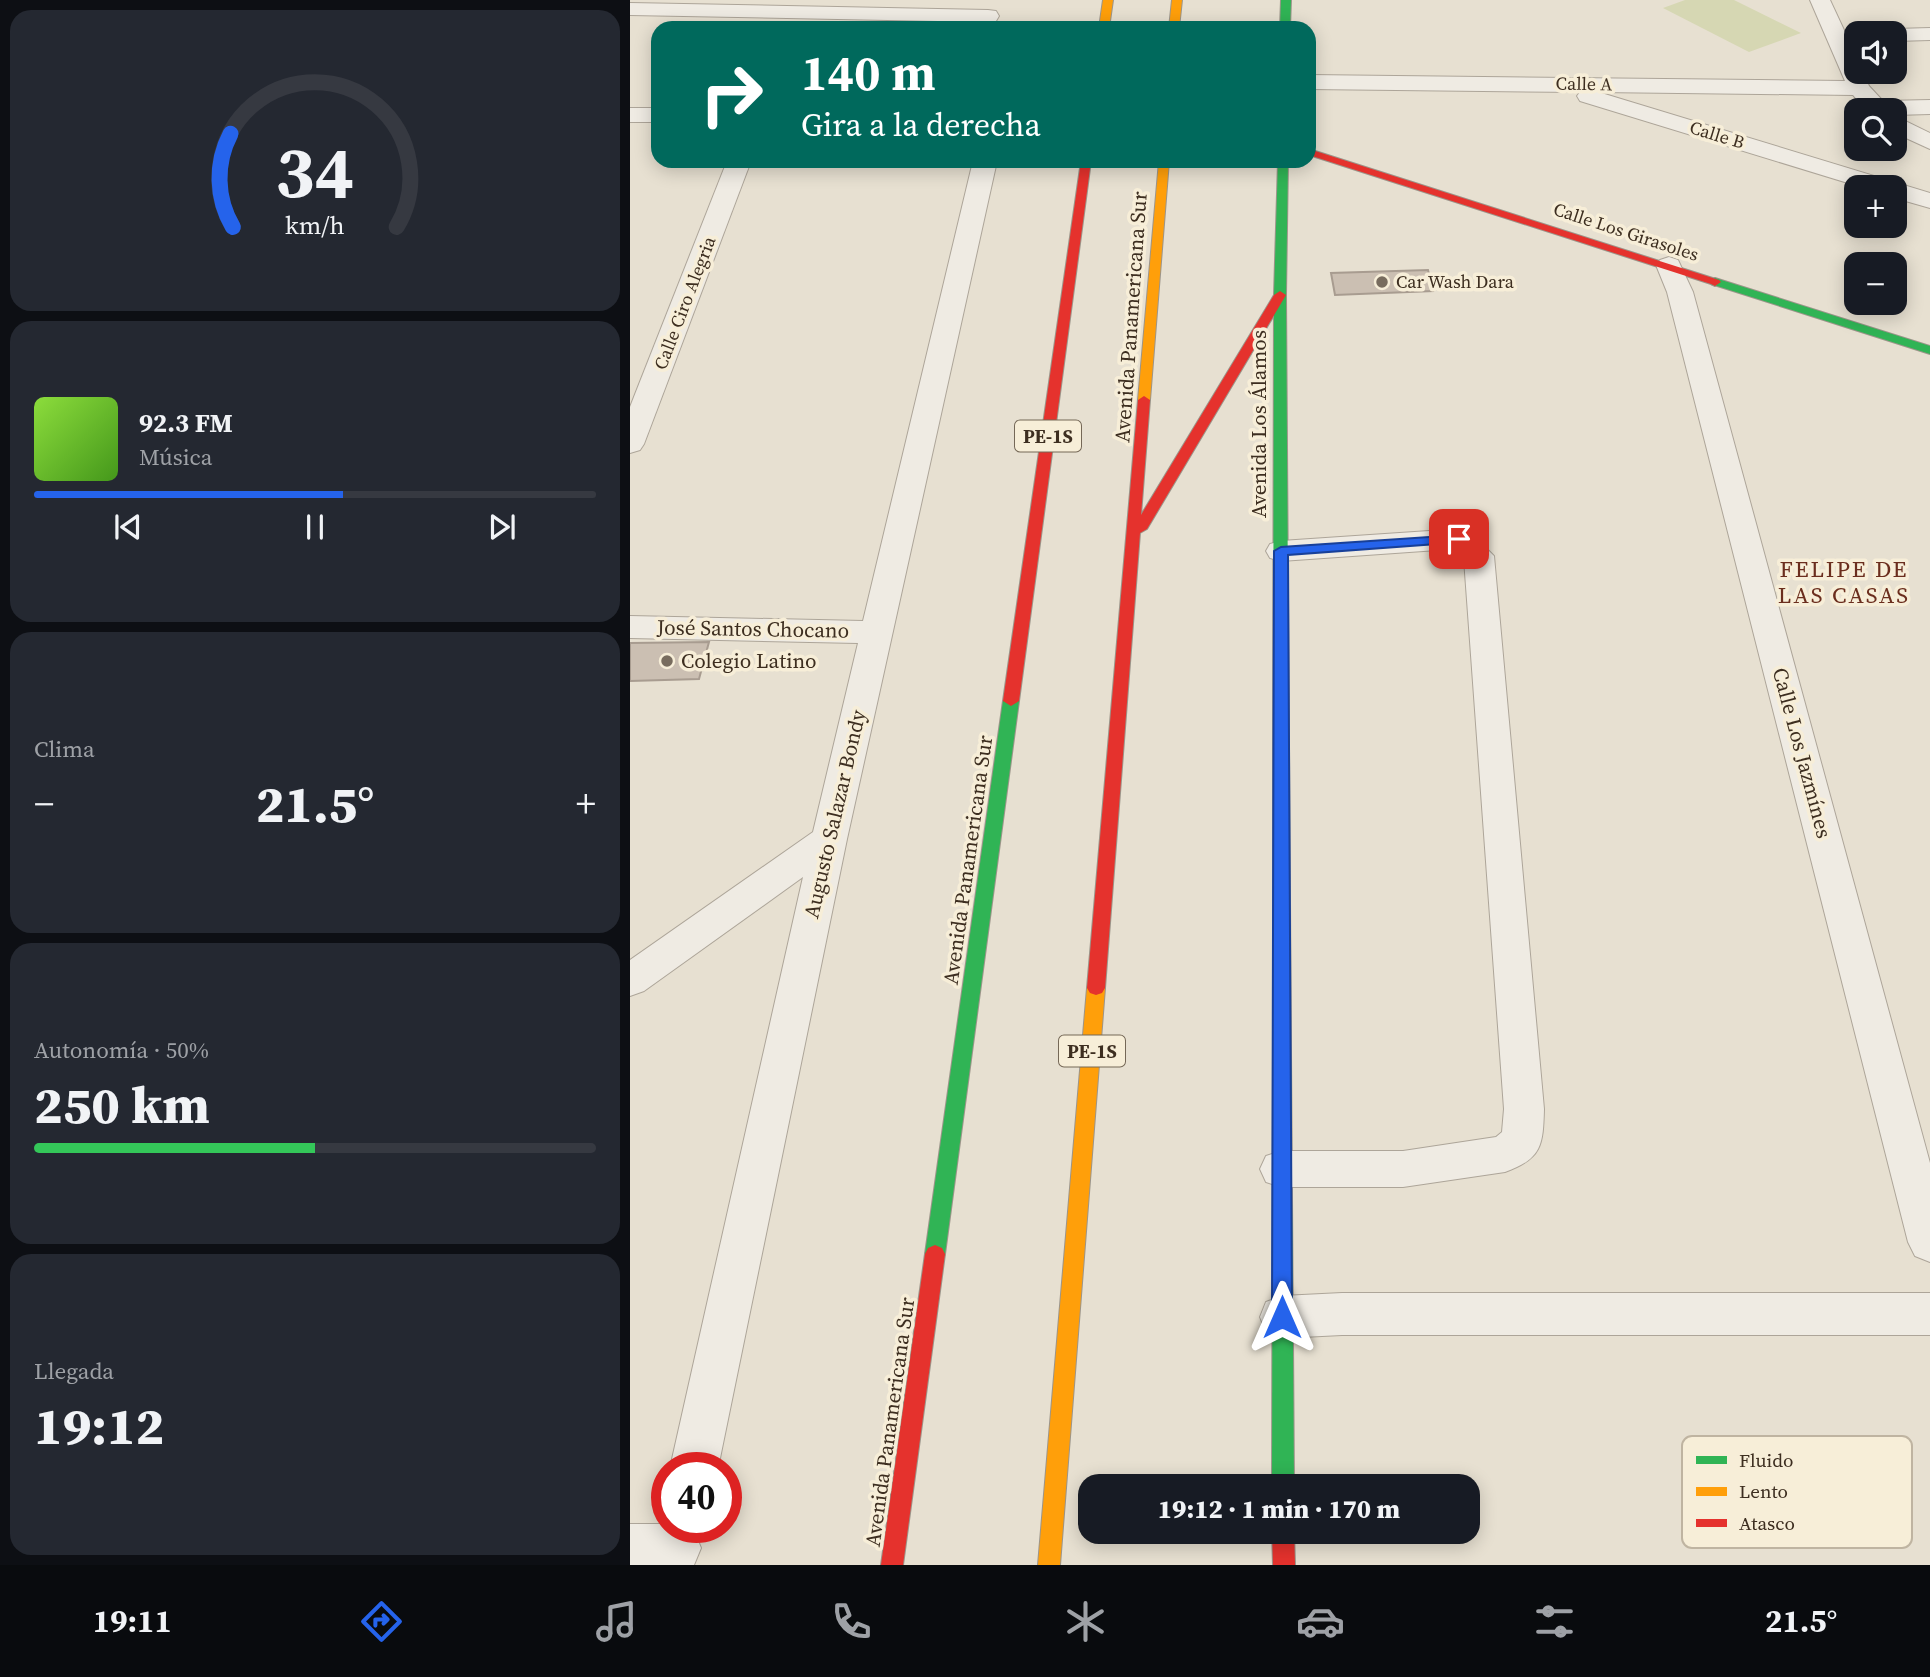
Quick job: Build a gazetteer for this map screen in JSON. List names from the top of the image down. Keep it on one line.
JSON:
{"streets":{"main road":["Calle Los Girasoles","Avenida Panamericana Sur","Avenida Los Álamos","PE-1S"],"street":["Calle A","Calle B","Calle Ciro Alegria","José Santos Chocano","Calle Los Jazmínes","Augusto Salazar Bondy"]},"crossings":[["Calle A","Calle B"],["Calle Los Girasoles","Calle Los Jazmínes"],["José Santos Chocano","Augusto Salazar Bondy"]],"districts":["FELIPE DE LAS CASAS"],"places":["Car Wash Dara","Colegio Latino"],"legend":["Fluido","Lento","Atasco"],"page":{"map_buttons":["+","−"],"turn":["140 m","Gira a la derecha"],"song":["92.3 FM","Música"],"tile":["Clima",["Autonomía · 50%","250 km"],["Llegada","19:12"]],"heat":["−","21.5°","+"],"limit":"40","trip":"19:12 · 1 min · 170 m","tabs":["19:11","21.5°"],"gauge":["34","km/h"]}}
